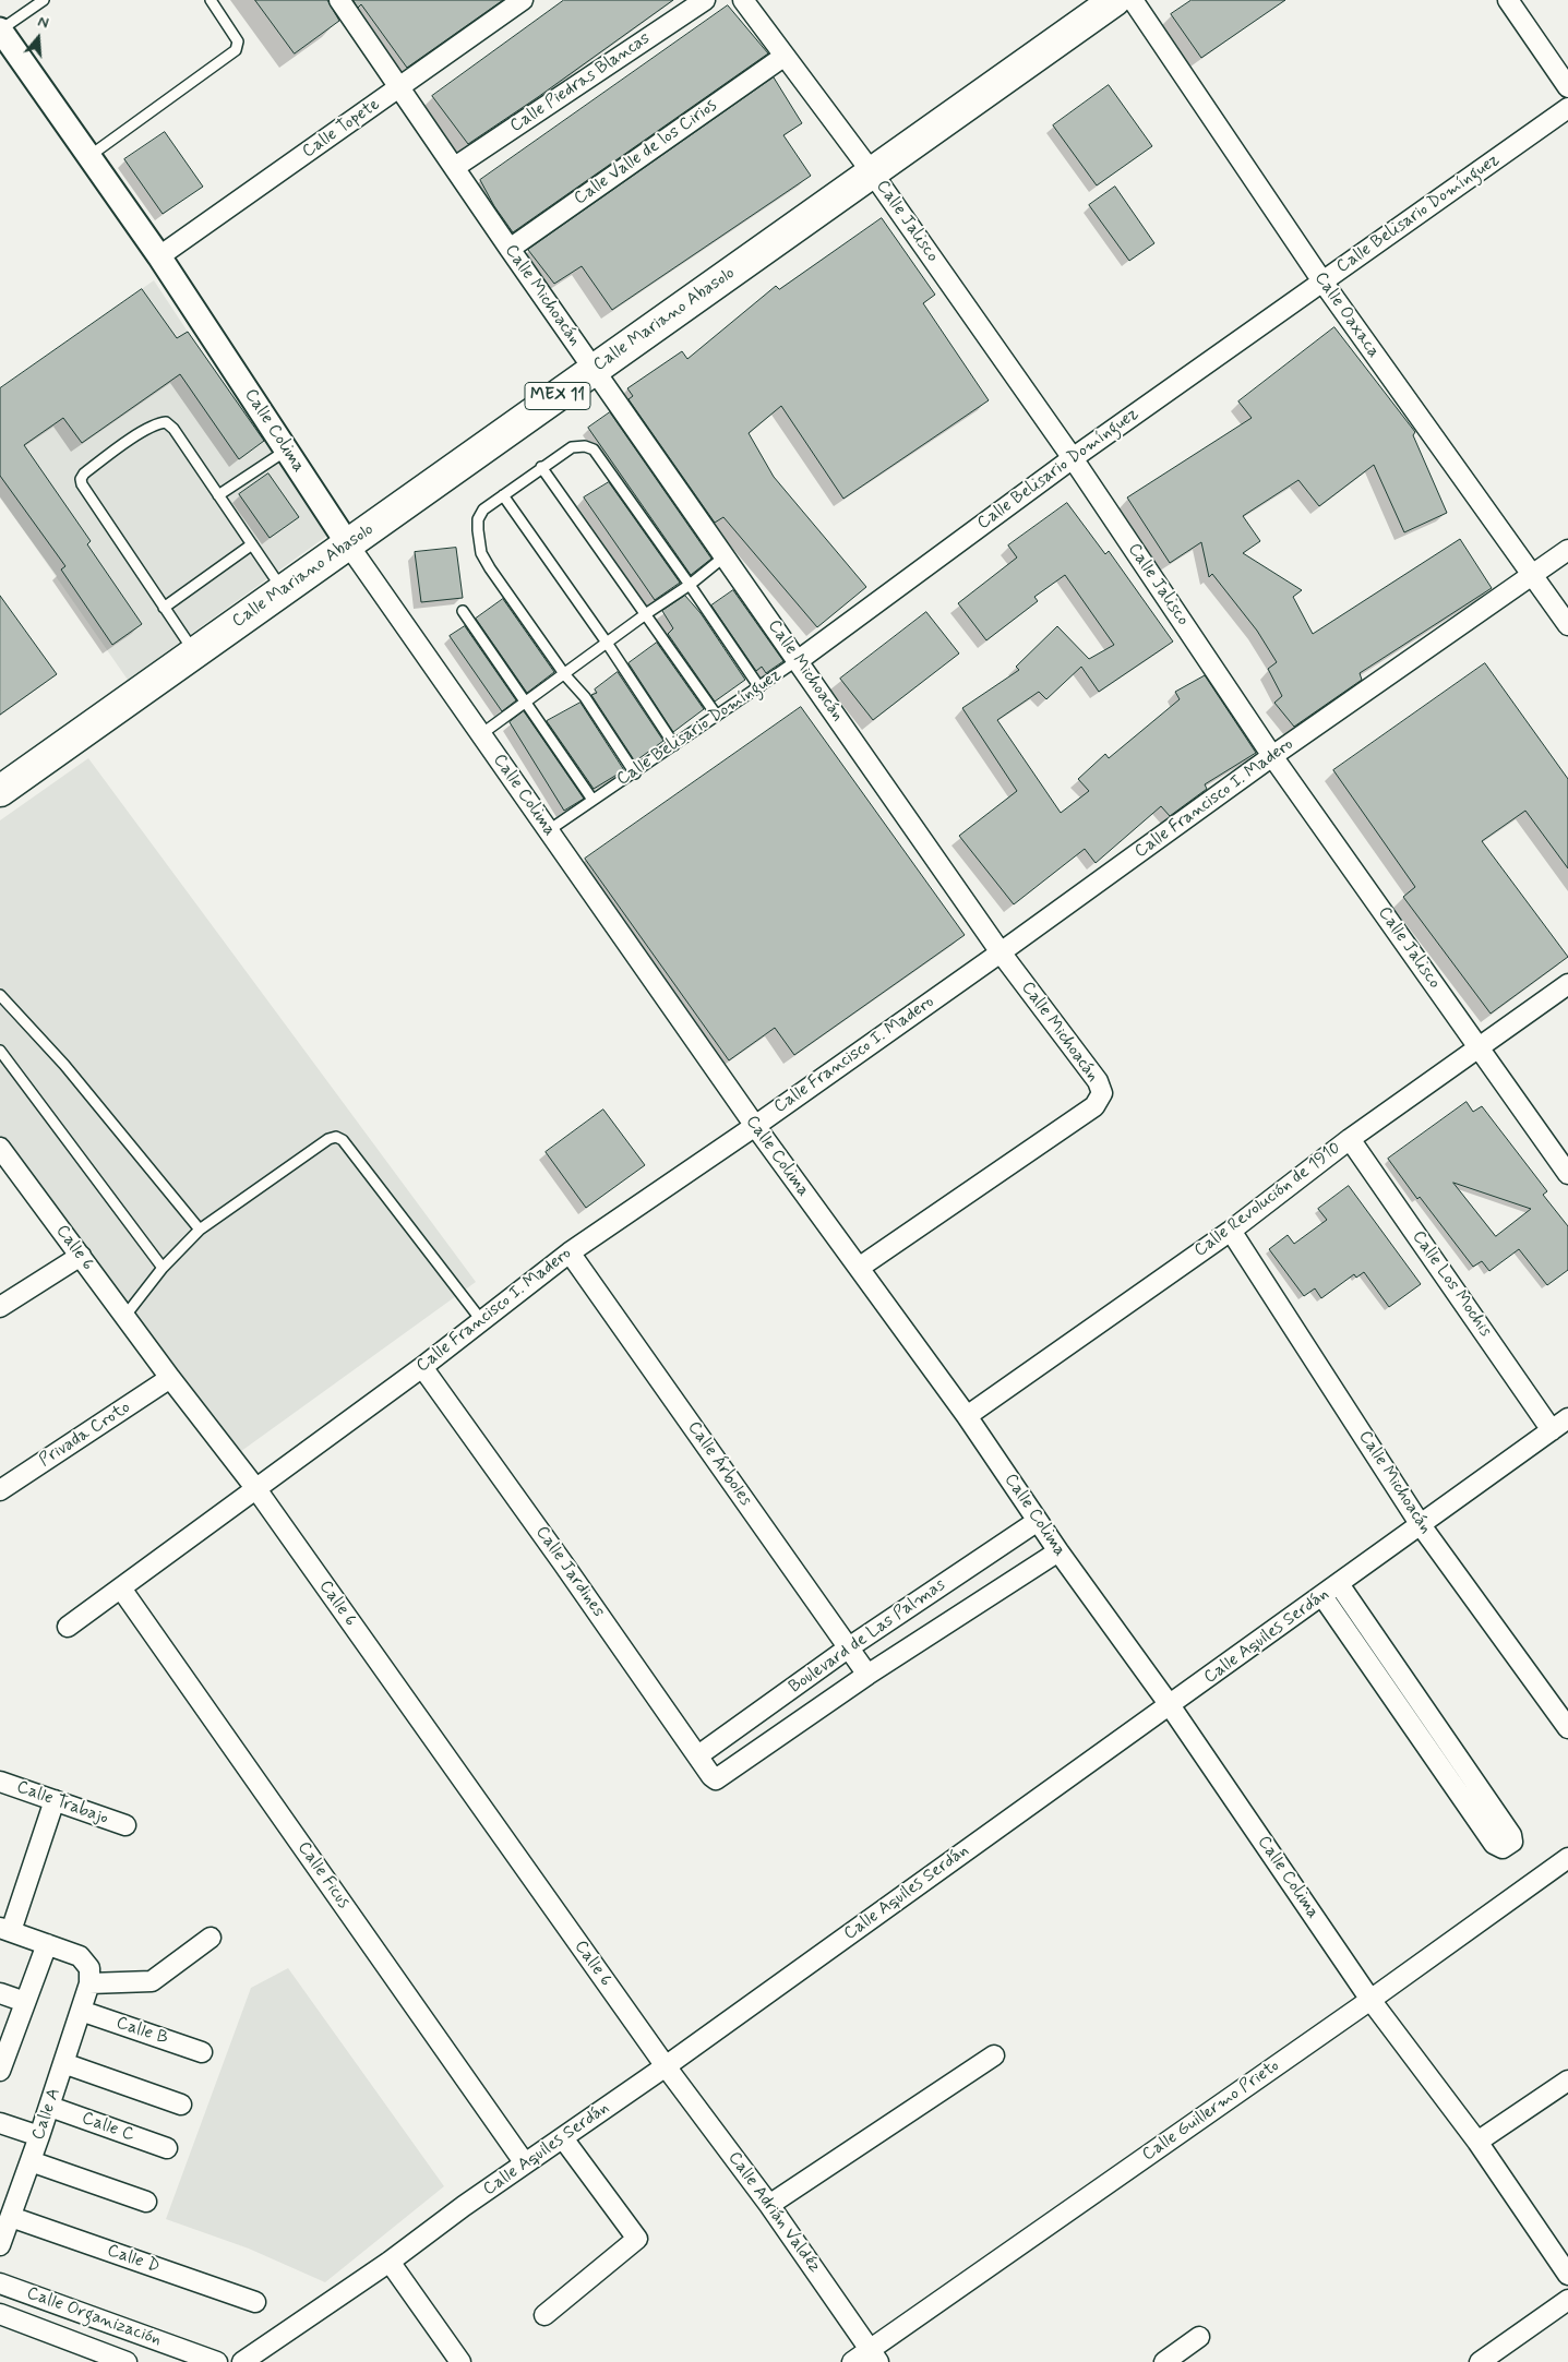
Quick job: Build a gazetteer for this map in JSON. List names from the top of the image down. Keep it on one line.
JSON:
{"streets":{"main road":["Calle Mariano Abasolo","MEX 11"],"street":["Calle Piedras Blancas","Calle Topete","Calle Valle de los Cirios","Calle Belisario Domínguez","Calle Jalisco","Calle Michoacán","Calle Oaxaca","Calle Colima","Calle Francisco I. Madero","Calle Revolución de 1910","Calle 6","Calle Los Mochis","Privada Croto","Calle Árboles","Calle Jardines","Boulevard de Las Palmas","Calle Aquiles Serdán","Calle Trabajo","Calle Ficus","Calle B","Calle Guillermo Prieto","Calle A","Calle C","Calle Adrián Valdéz","Calle D","Calle Organización"]},"crossings":[["Calle Piedras Blancas","Calle Michoacán"],["Calle Topete","Calle Michoacán"],["Calle Topete","Calle Colima"],["Calle Valle de los Cirios","Calle Jalisco"],["Calle Valle de los Cirios","Calle Michoacán"],["Calle Belisario Domínguez","Calle Jalisco"],["Calle Belisario Domínguez","Calle Michoacán"],["Calle Belisario Domínguez","Calle Oaxaca"],["Calle Belisario Domínguez","Calle Colima"],["Calle Jalisco","Calle Mariano Abasolo"],["Calle Jalisco","Calle Francisco I. Madero"],["Calle Jalisco","Calle Revolución de 1910"],["Calle Michoacán","Calle Mariano Abasolo"],["Calle Michoacán","Calle Colima"],["Calle Michoacán","Calle Francisco I. Madero"],["Calle Michoacán","Calle Revolución de 1910"],["Calle Michoacán","Calle Aquiles Serdán"],["Calle Oaxaca","Calle Francisco I. Madero"],["Calle Mariano Abasolo","Calle Colima"],["Calle Colima","Calle Francisco I. Madero"],["Calle Colima","Calle Revolución de 1910"],["Calle Colima","Boulevard de Las Palmas"],["Calle Colima","Calle Aquiles Serdán"],["Calle Colima","Calle Guillermo Prieto"],["Calle Francisco I. Madero","Calle 6"],["Calle Francisco I. Madero","Calle Árboles"],["Calle Francisco I. Madero","Calle Jardines"],["Calle Francisco I. Madero","Calle Ficus"],["Calle Revolución de 1910","Calle Los Mochis"],["Calle 6","Privada Croto"],["Calle 6","Calle Aquiles Serdán"],["Calle 6","Calle Adrián Valdéz"],["Calle Los Mochis","Calle Aquiles Serdán"],["Calle Árboles","Boulevard de Las Palmas"],["Calle Jardines","Boulevard de Las Palmas"],["Calle Aquiles Serdán","Calle Ficus"],["Calle Aquiles Serdán","Calle Adrián Valdéz"],["Calle B","Calle A"],["Calle Guillermo Prieto","Calle Adrián Valdéz"],["Calle A","Calle C"],["Calle A","Calle D"]],"north":"top"}
